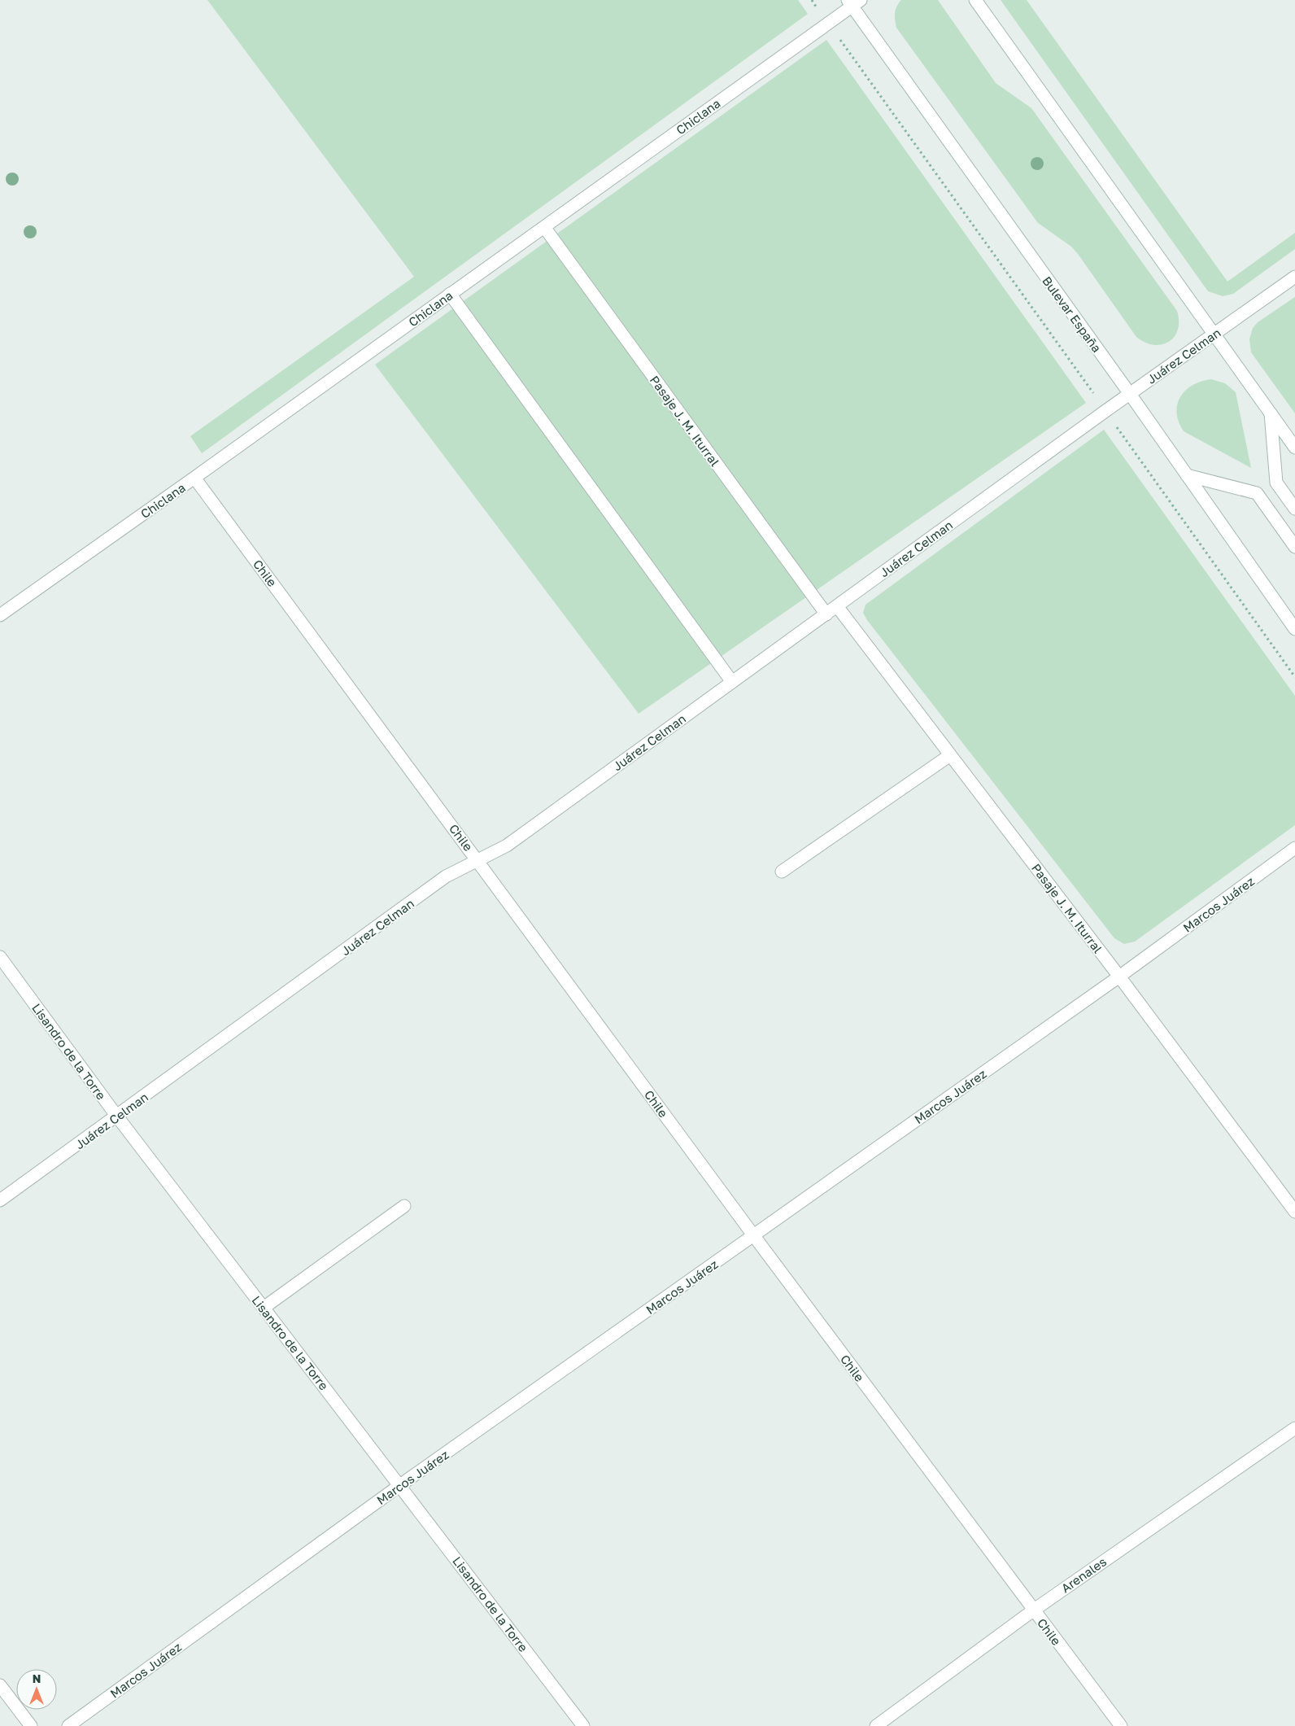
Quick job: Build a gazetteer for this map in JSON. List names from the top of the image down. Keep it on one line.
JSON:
{"streets":{"street":["Chiclana","Bulevar España","Juárez Celman","Pasaje J. M. Iturral","Chile","Marcos Juárez","Lisandro de la Torre","Arenales"]},"crossings":[["Chiclana","Bulevar España"],["Chiclana","Pasaje J. M. Iturral"],["Chiclana","Chile"],["Bulevar España","Juárez Celman"],["Juárez Celman","Pasaje J. M. Iturral"],["Juárez Celman","Chile"],["Juárez Celman","Lisandro de la Torre"],["Pasaje J. M. Iturral","Marcos Juárez"],["Chile","Marcos Juárez"],["Chile","Arenales"],["Marcos Juárez","Lisandro de la Torre"]],"north":"top"}
